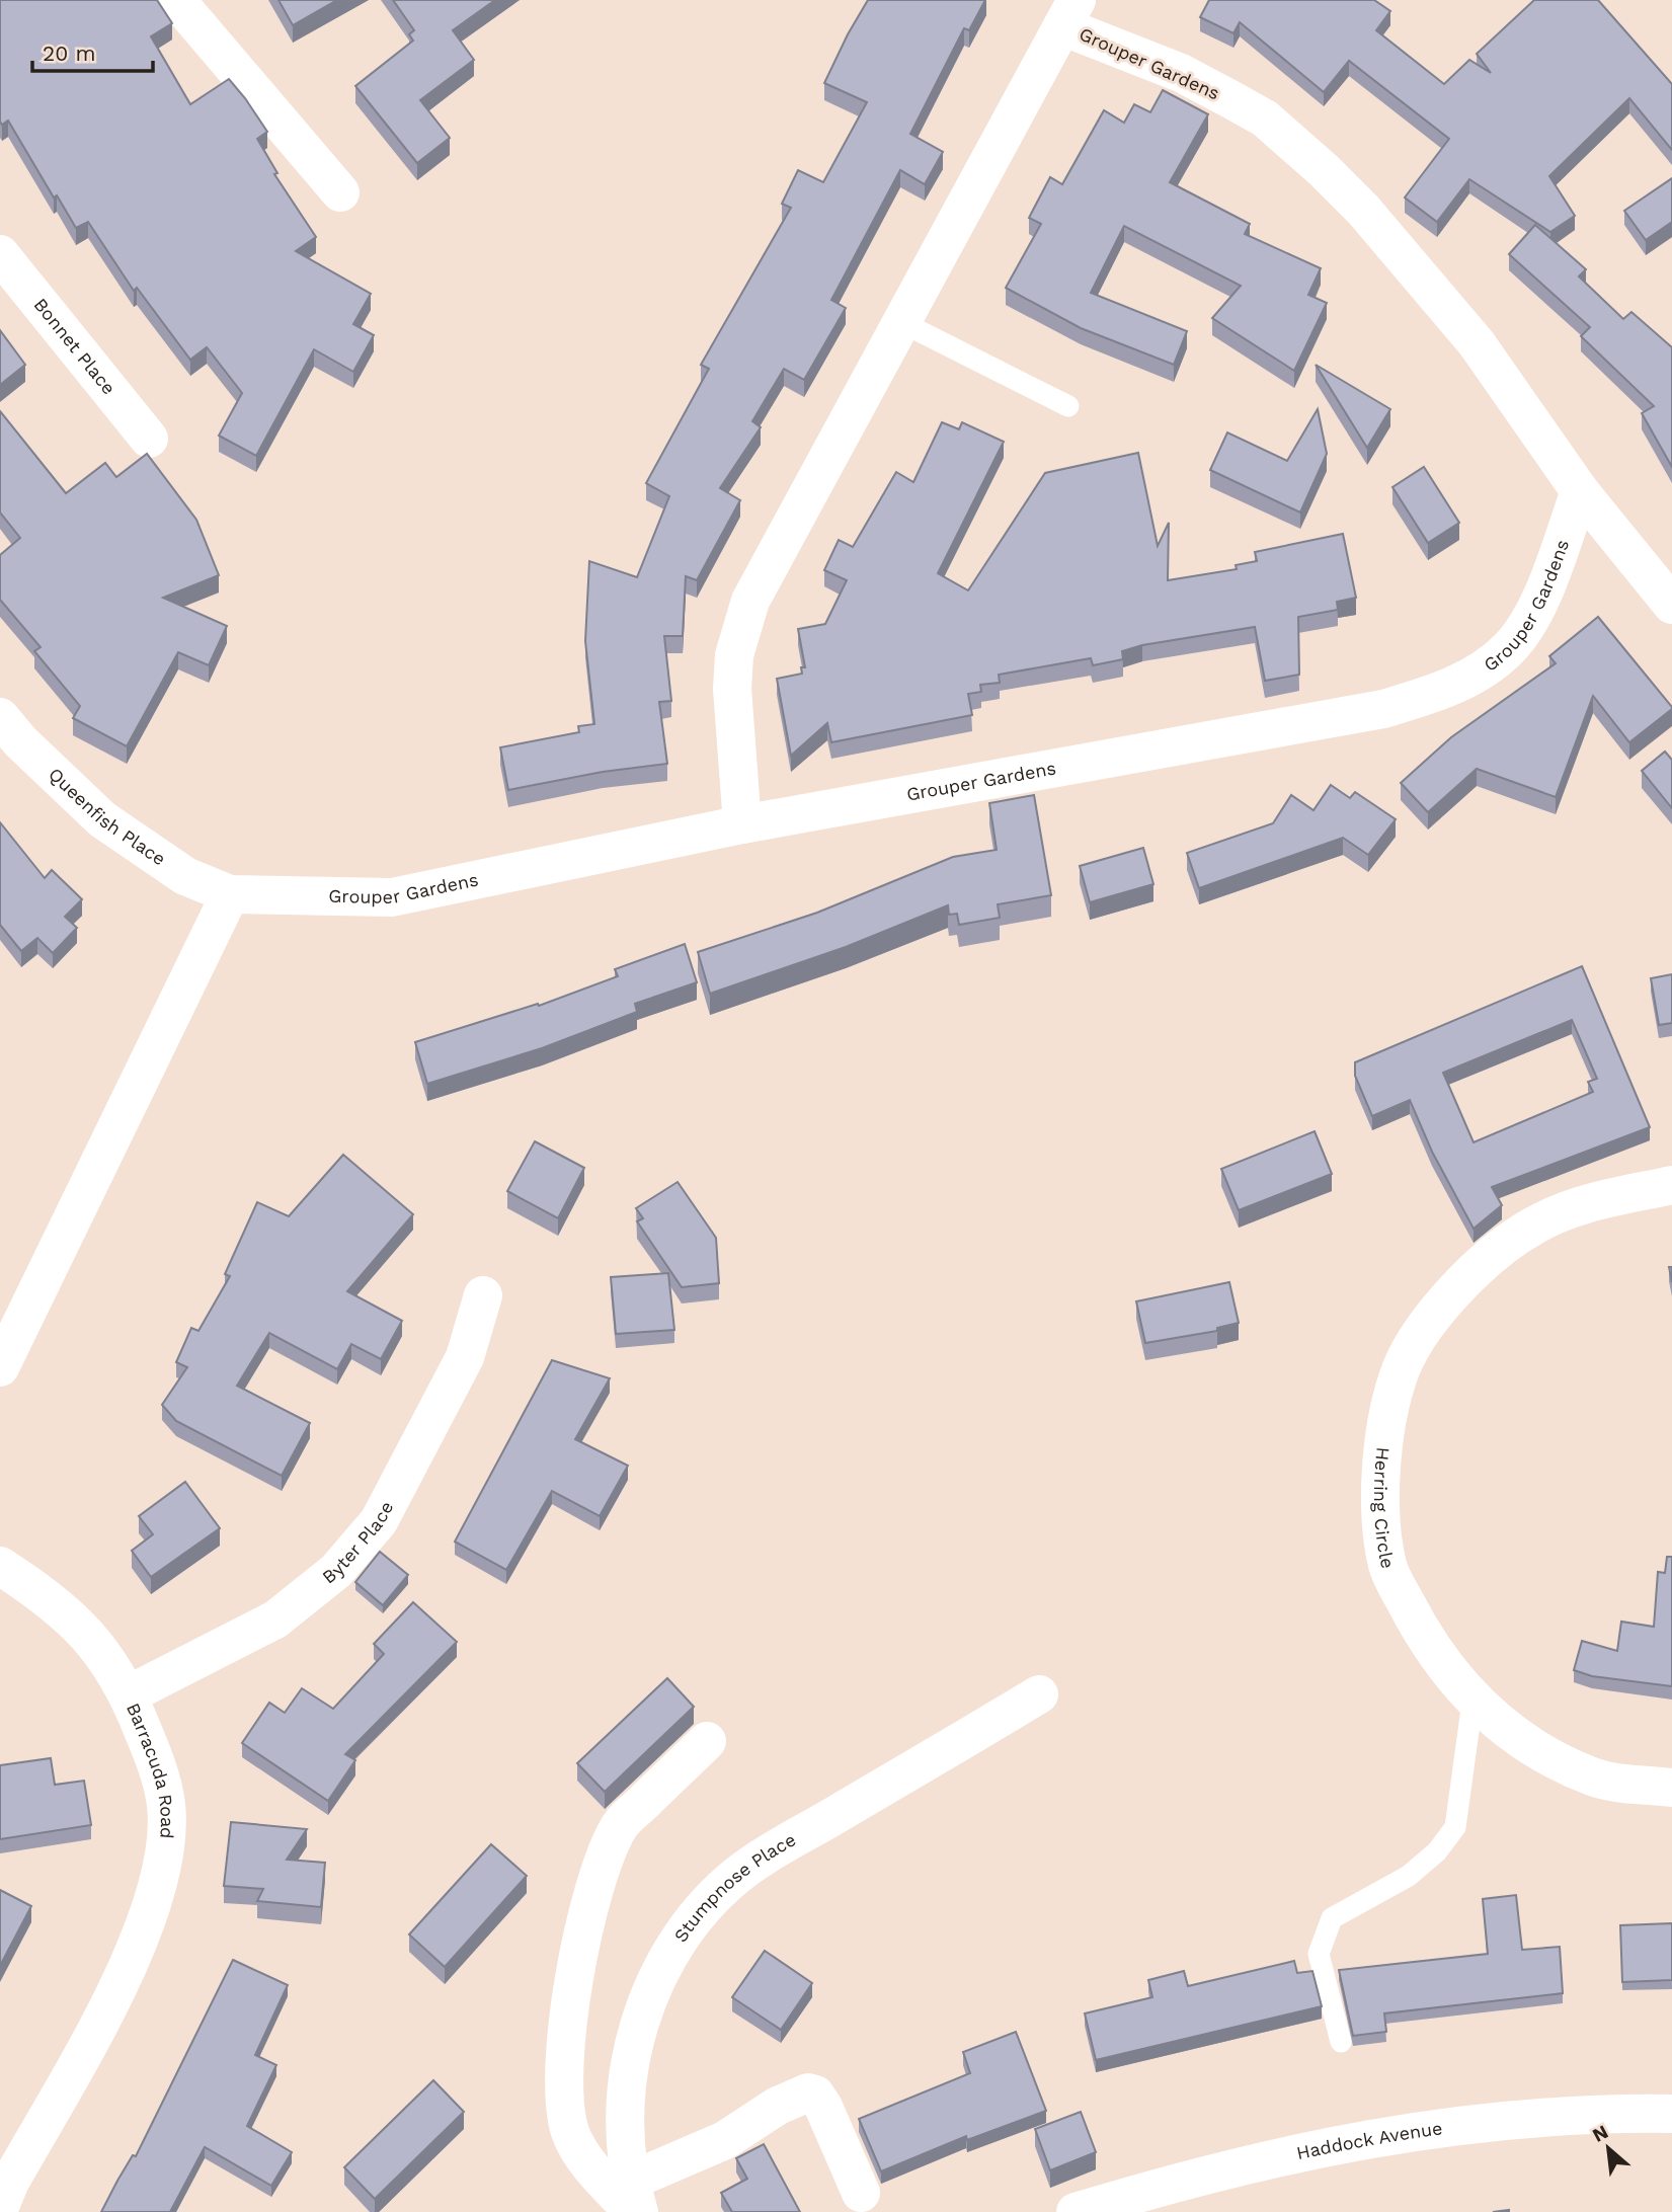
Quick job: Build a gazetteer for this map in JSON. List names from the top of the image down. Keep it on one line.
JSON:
{"streets":{"street":["Grouper Gardens","Bonnet Place","Queenfish Place","Herring Circle","Byter Place","Barracuda Road","Stumpnose Place","Haddock Avenue"]},"crossings":[["Grouper Gardens","Queenfish Place"],["Byter Place","Barracuda Road"]],"scale_bar":"20 m","north":"top left"}
